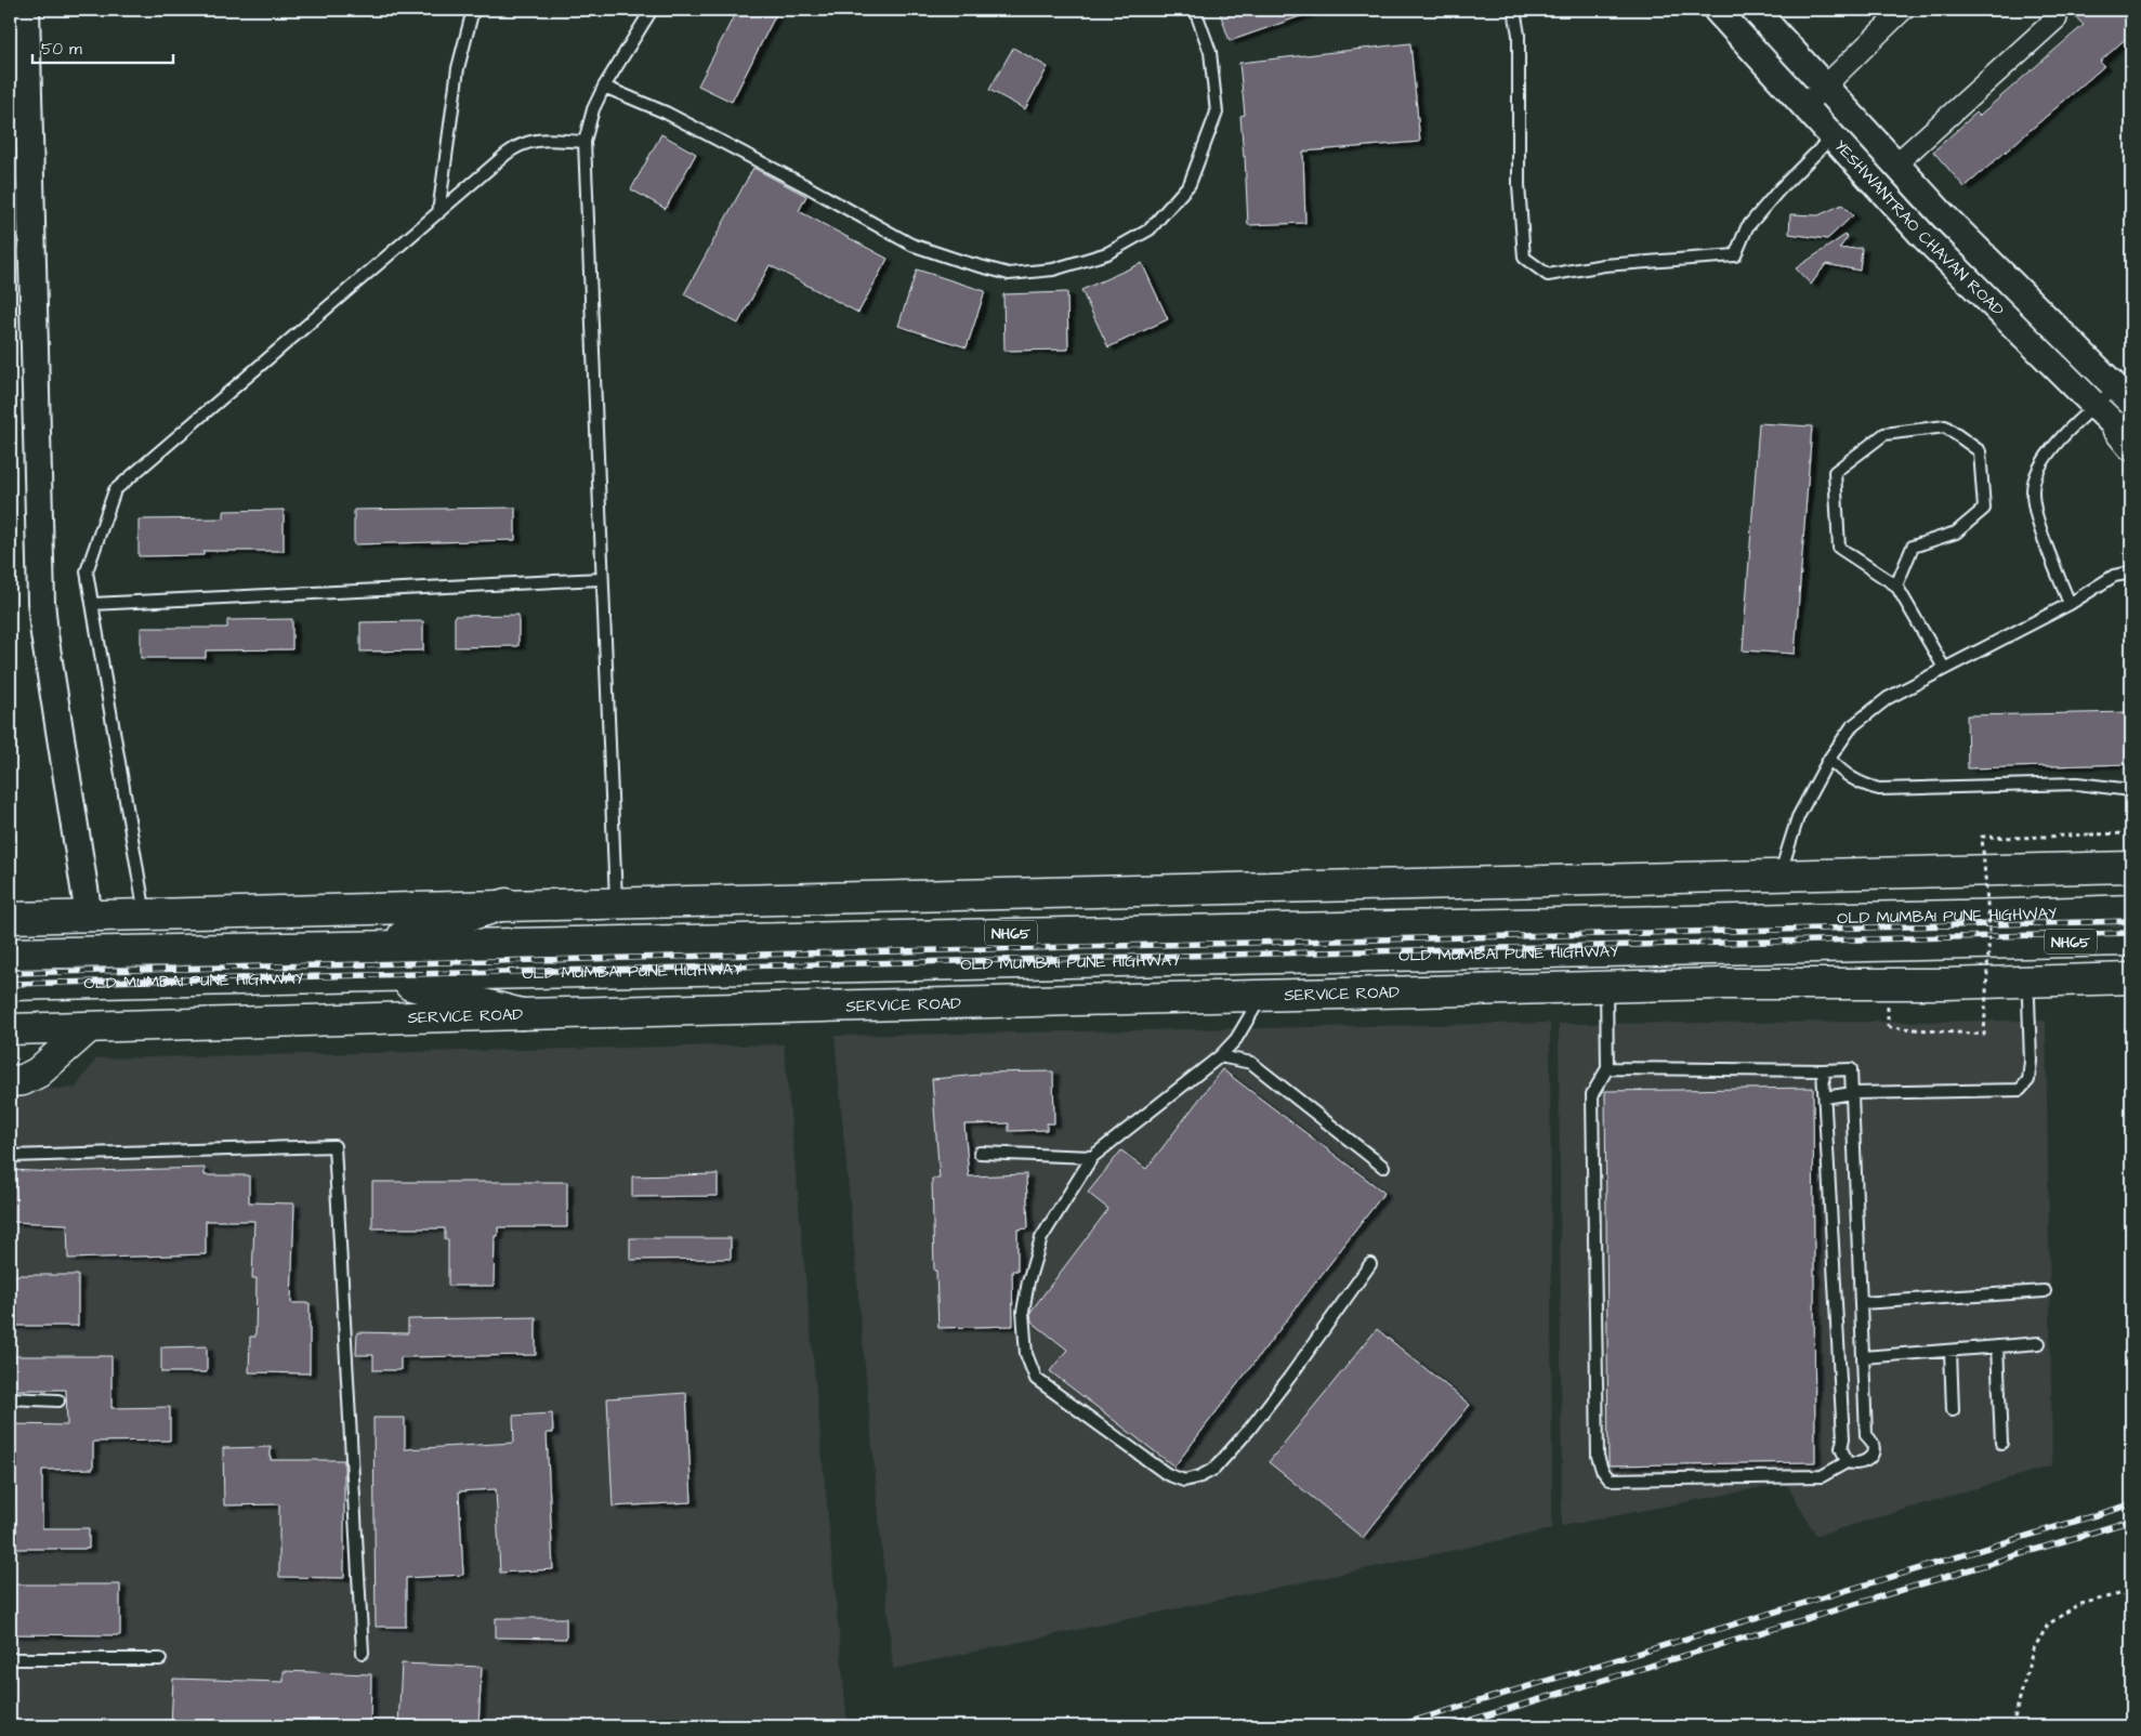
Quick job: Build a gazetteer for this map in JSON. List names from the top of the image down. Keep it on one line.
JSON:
{"streets":{"main road":["OLD MUMBAI PUNE HIGHWAY","NH65","SERVICE ROAD"],"street":["YESHWANTRAO CHAVAN ROAD"]},"scale_bar":"50 m"}
